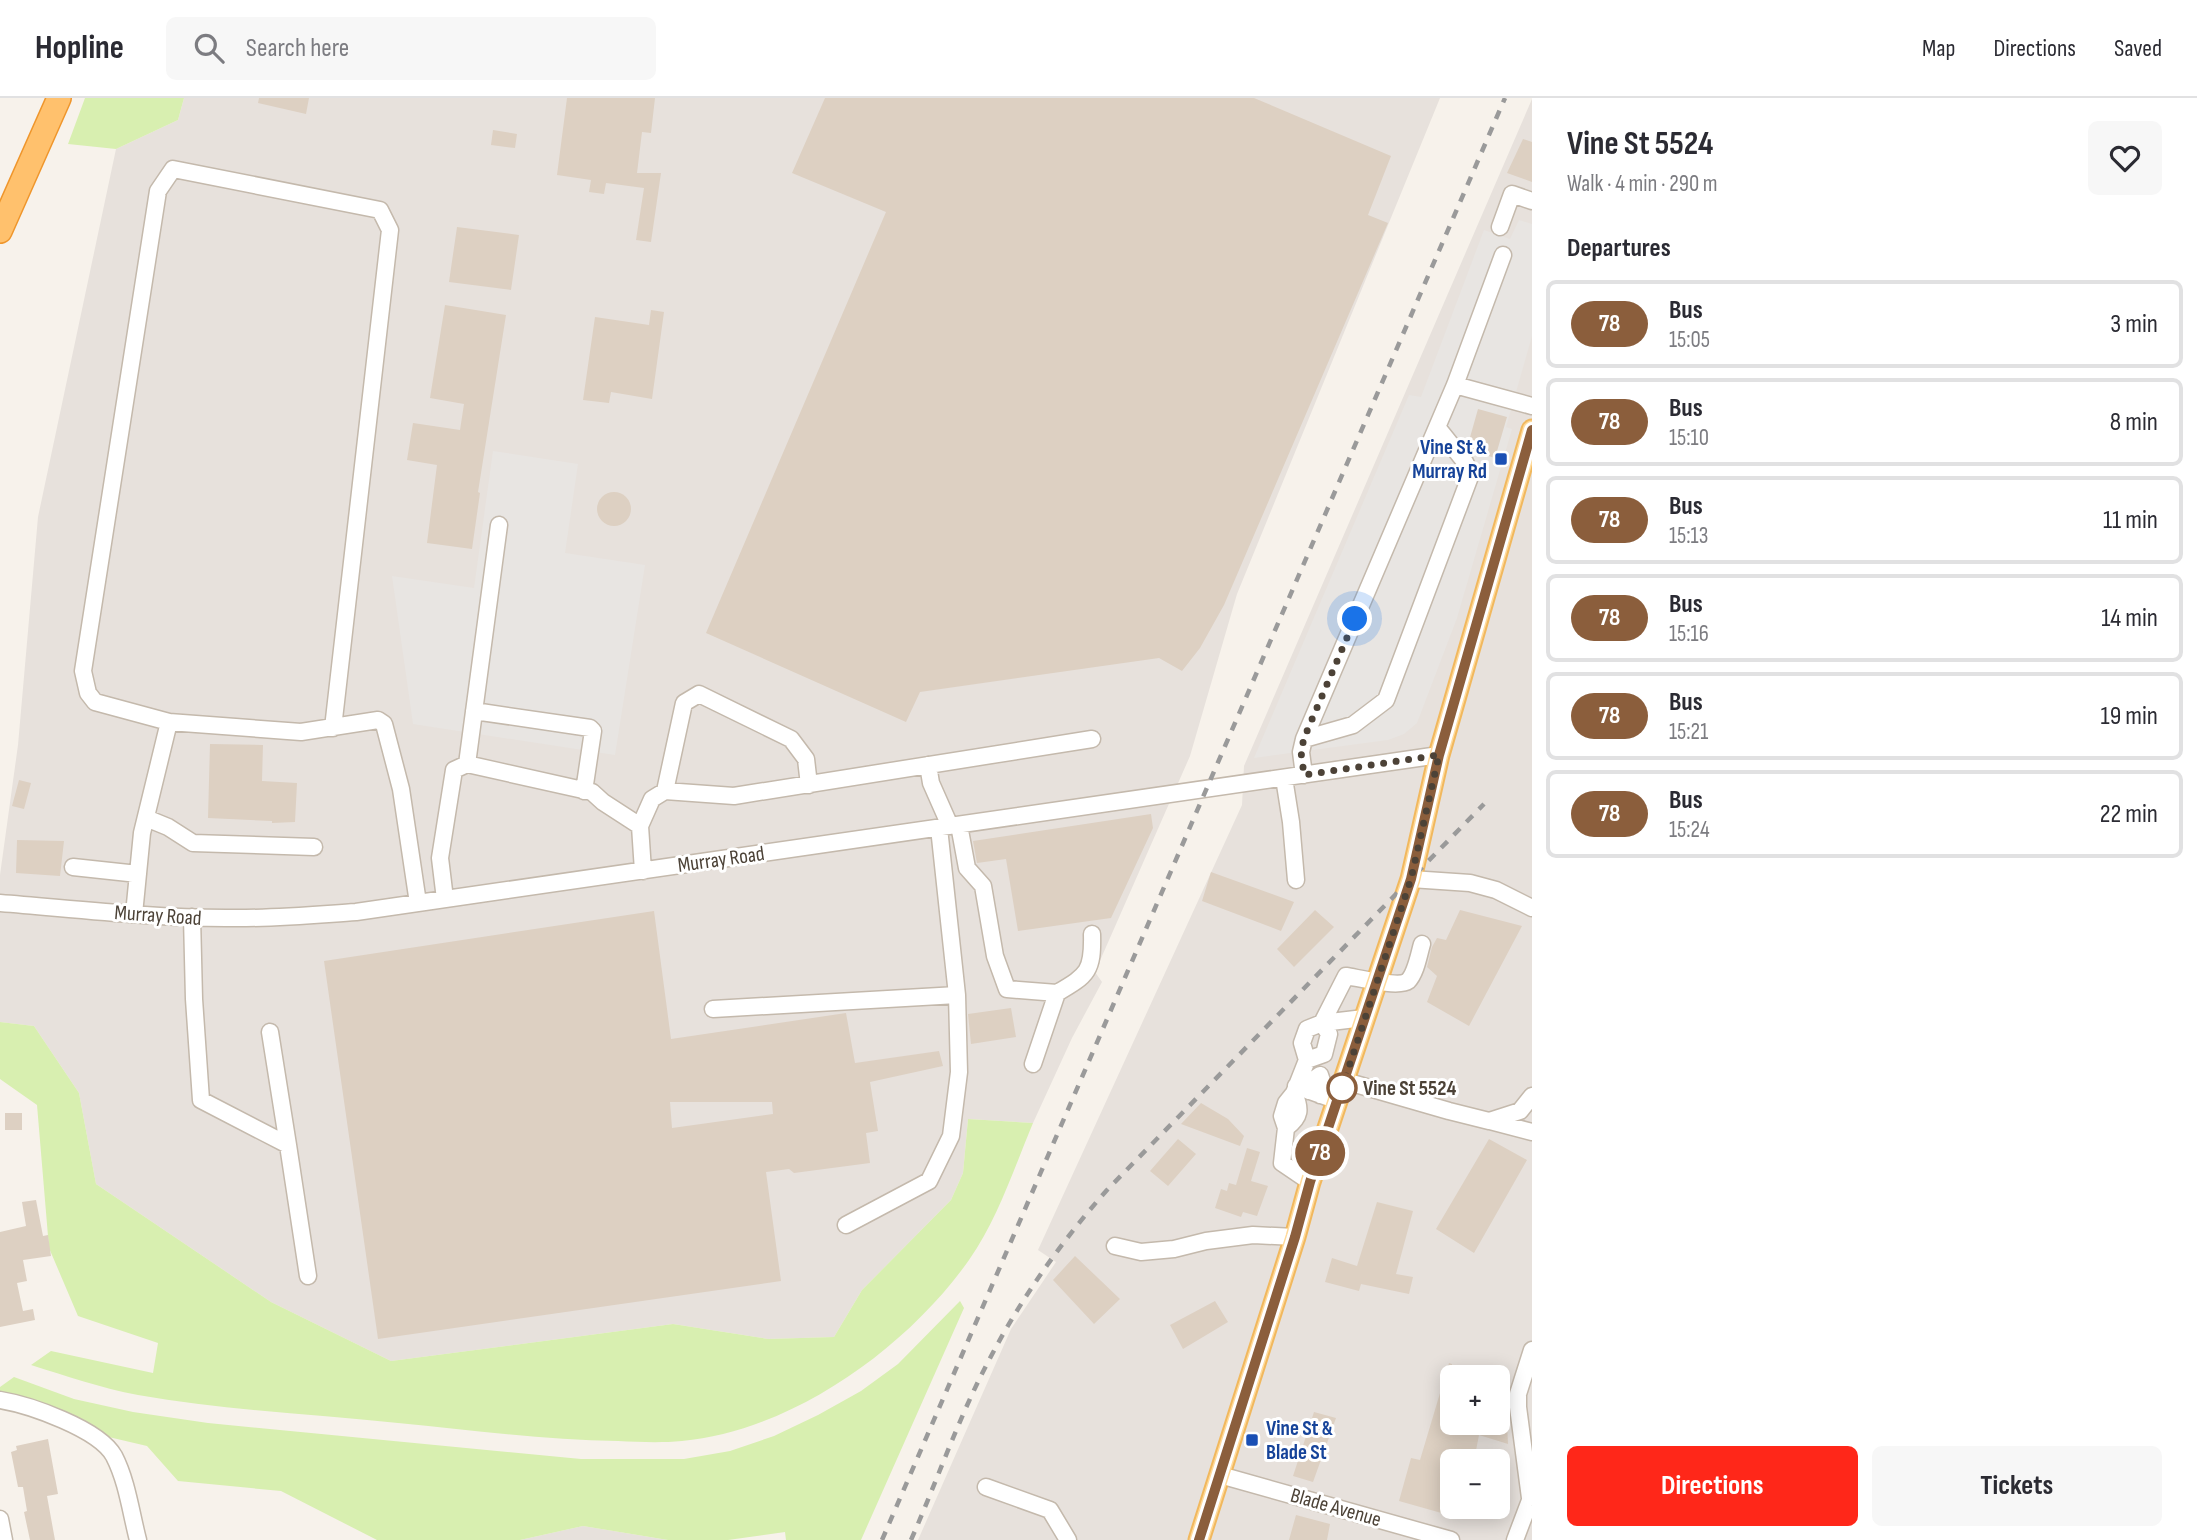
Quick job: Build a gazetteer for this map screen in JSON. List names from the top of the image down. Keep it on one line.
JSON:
{"streets":{"street":["Murray Road","Blade Avenue"]},"places":{"transit":["Vine St & Murray Rd","Vine St & Blade St"],"other":["Vine St 5524"]},"lines":["bus line 78"],"page":{"header":"Hopline","search":"Search here","nav":["Map","Directions","Saved"],"on_map":"78","heading":[["Vine St 5524","Walk · 4 min · 290 m"],"Departures"],"list":[{"mark":"78","name":"Bus","note":"15:05","value":"3 min"},{"mark":"78","name":"Bus","note":"15:10","value":"8 min"},{"mark":"78","name":"Bus","note":"15:13","value":"11 min"},{"mark":"78","name":"Bus","note":"15:16","value":"14 min"},{"mark":"78","name":"Bus","note":"15:21","value":"19 min"},{"mark":"78","name":"Bus","note":"15:24","value":"22 min"}],"map_buttons":["+","−"],"buttons":["Directions","Tickets"]}}
